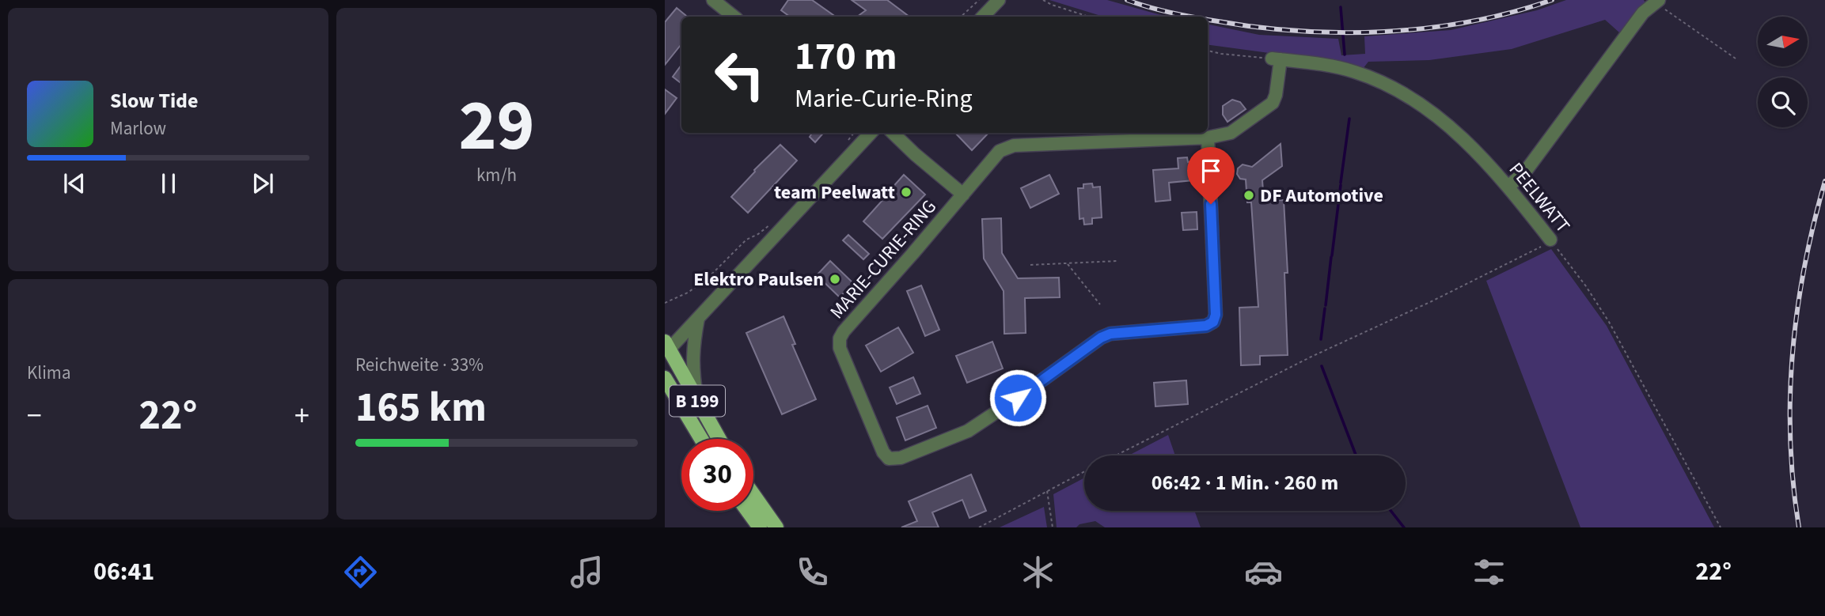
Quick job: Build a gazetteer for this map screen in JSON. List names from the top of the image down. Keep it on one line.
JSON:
{"streets":{"main road":["B 199"],"street":["PEELWATT","MARIE-CURIE-RING"]},"crossings":[["PEELWATT","MARIE-CURIE-RING"]],"places":["team Peelwatt","DF Automotive","Elektro Paulsen"],"north":"right","page":{"tile":[["29","km/h"],"Klima",["Reichweite · 33%","165 km"]],"turn":["170 m","Marie-Curie-Ring"],"song":["Slow Tide","Marlow"],"heat":["−","22°","+"],"limit":"30","trip":"06:42 · 1 Min. · 260 m","tabs":["06:41","22°"]}}
